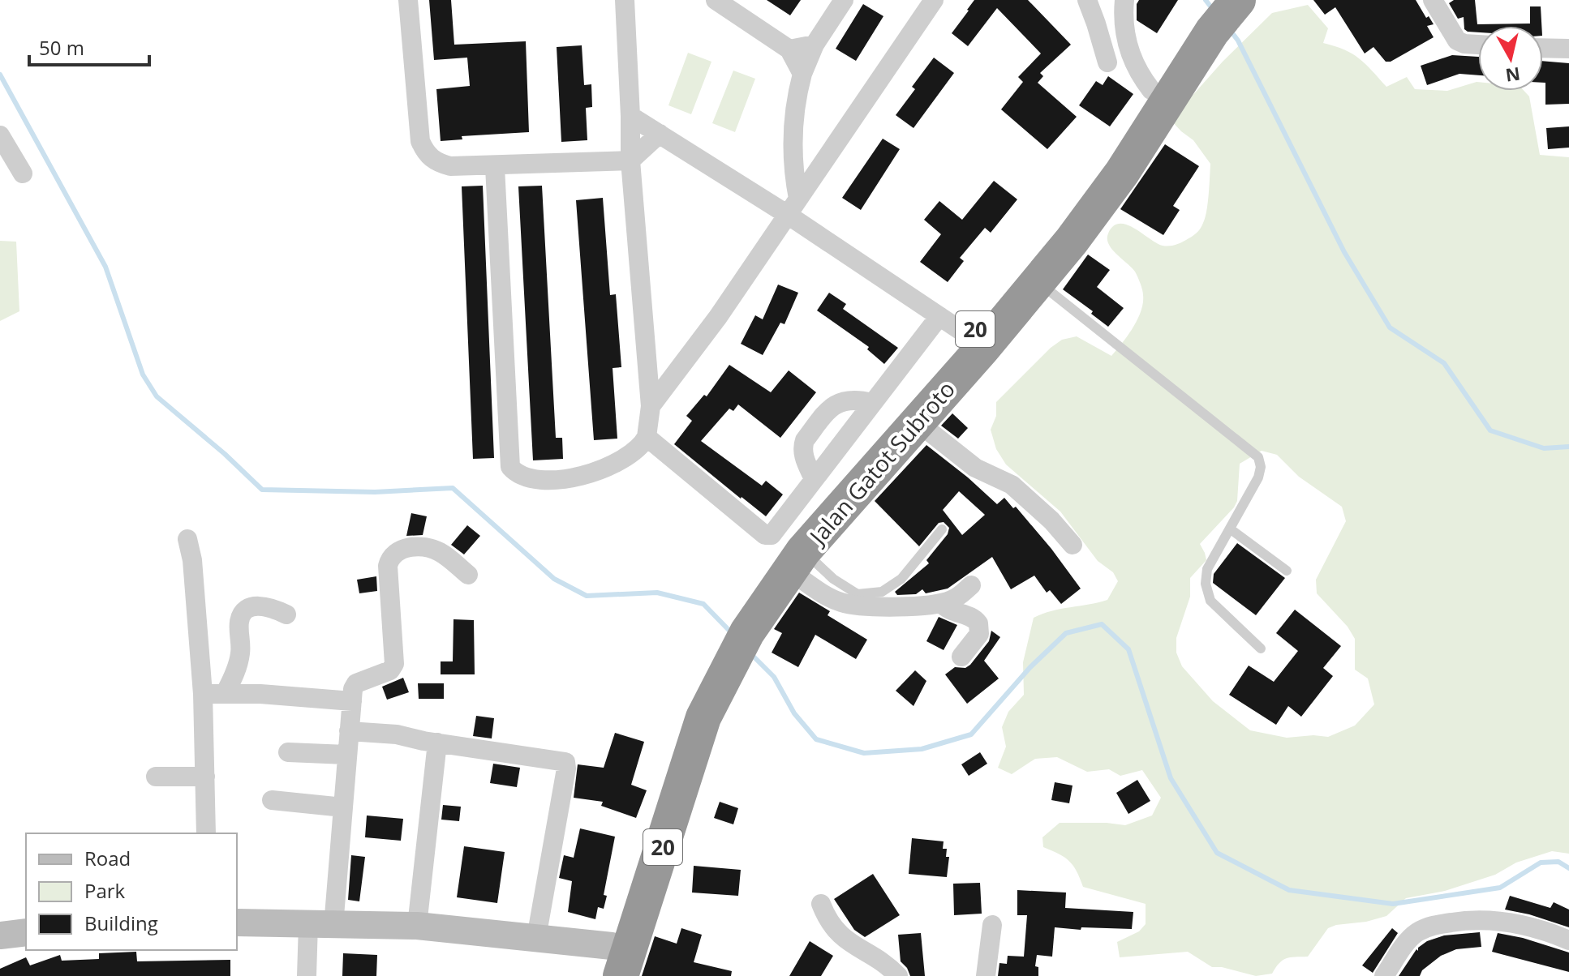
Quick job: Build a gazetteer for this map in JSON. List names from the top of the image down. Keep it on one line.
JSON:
{"streets":{"highway":["20","Jalan Gatot Subroto"]},"legend":["Road","Park","Building"],"scale_bar":"50 m","north":"bottom"}
